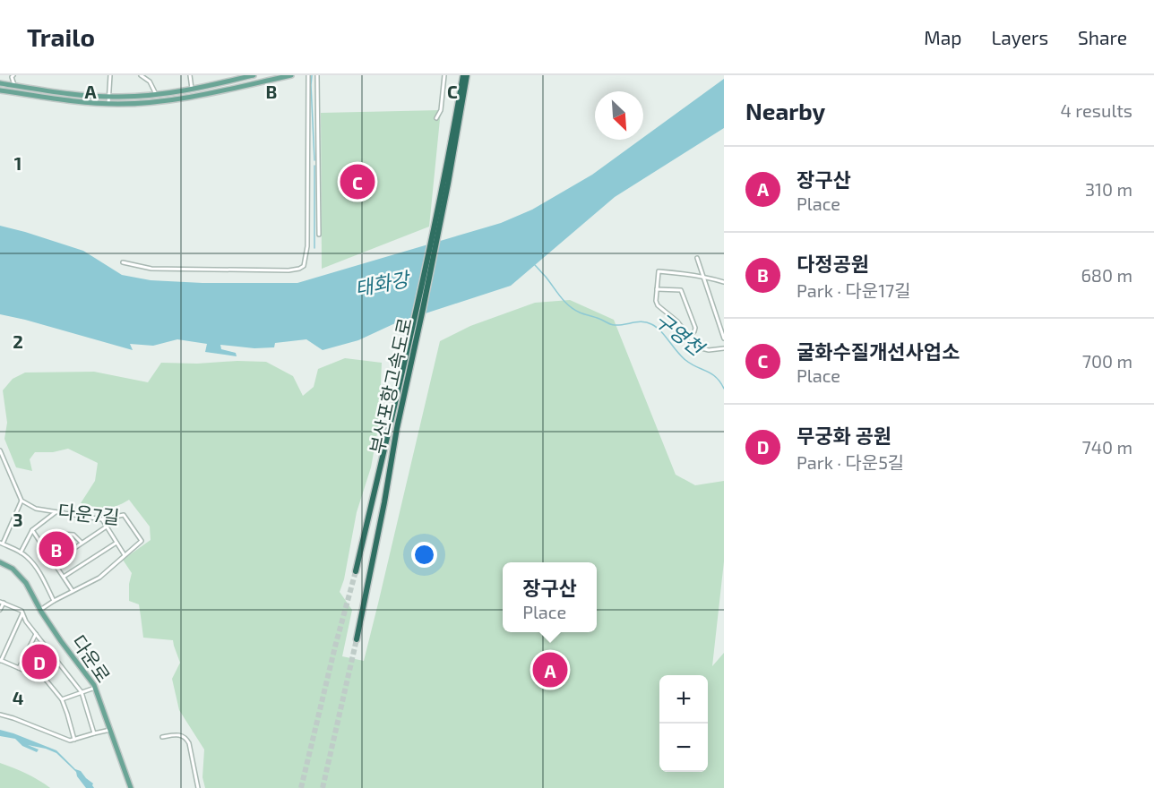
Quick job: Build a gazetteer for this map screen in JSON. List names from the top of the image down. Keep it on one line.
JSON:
{"streets":{"highway":["부산포항고속도로"],"main road":["다운로"],"street":["다운7길"]},"crossings":[["다운7길","다운로"]],"water":["태화강","구영천"],"north":"bottom right","page":{"header":"Trailo","nav":["Map","Layers","Share"],"heading":["Nearby","4 results"],"list":[{"mark":"A","name":"장구산","note":"Place","value":"310 m"},{"mark":"B","name":"다정공원","note":"Park · 다운17길","value":"680 m"},{"mark":"C","name":"굴화수질개선사업소","note":"Place","value":"700 m"},{"mark":"D","name":"무궁화 공원","note":"Park · 다운5길","value":"740 m"}],"pins":["C","B","D","A"],"popup":["장구산","Place"],"map_buttons":["+","−"]},"grid":{"columns":["A","B","C"],"rows":["1","2","3","4"]}}
